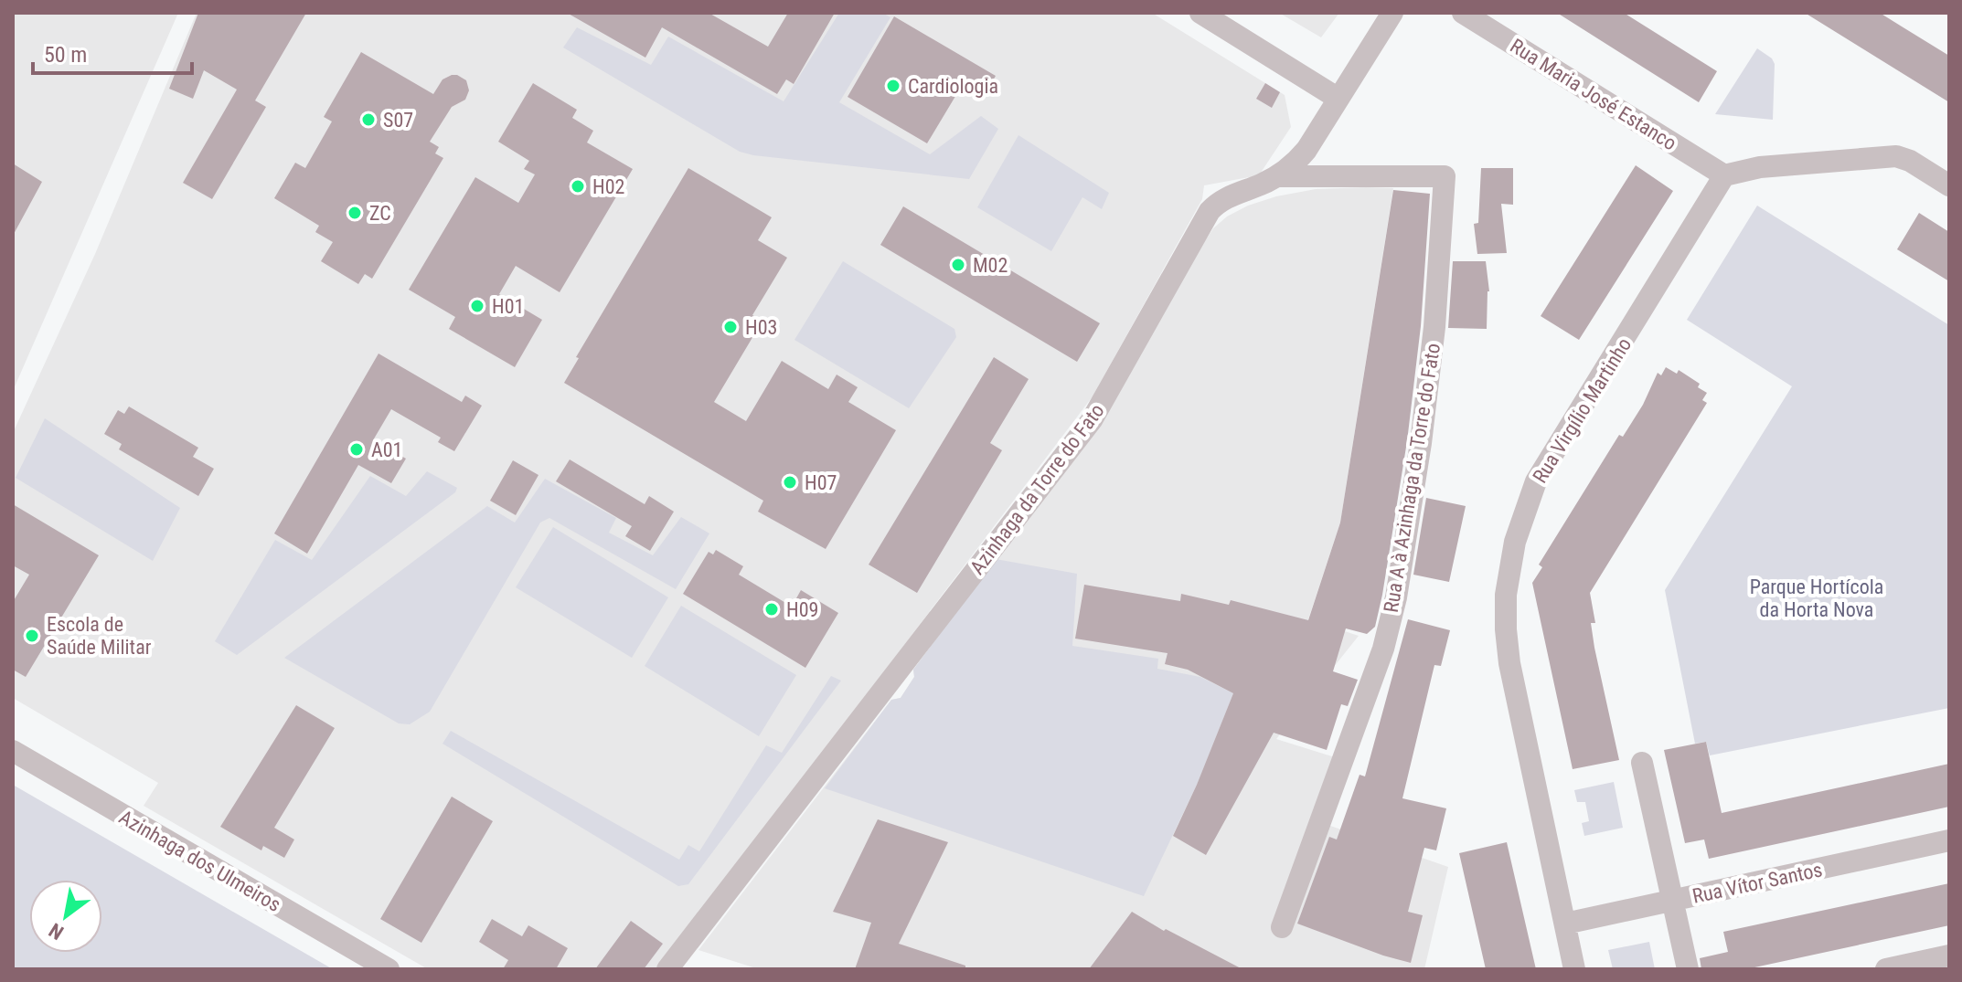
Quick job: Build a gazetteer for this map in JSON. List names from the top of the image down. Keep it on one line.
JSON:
{"streets":{"street":["Rua Maria José Estanco","Rua Virgílio Martinho","Rua A à Azinhaga da Torre do Fato","Azinhaga da Torre do Fato","Azinhaga dos Ulmeiros","Rua Vítor Santos"]},"crossings":[["Rua Maria José Estanco","Rua Virgílio Martinho"],["Rua Virgílio Martinho","Rua Vítor Santos"],["Rua A à Azinhaga da Torre do Fato","Azinhaga da Torre do Fato"]],"parks":["Parque Hortícola da Horta Nova"],"places":["Cardiologia","S07","H02","ZC","M02","H01","H03","A01","H07","H09","Escola de Saúde Militar"],"scale_bar":"50 m","north":"bottom left"}
